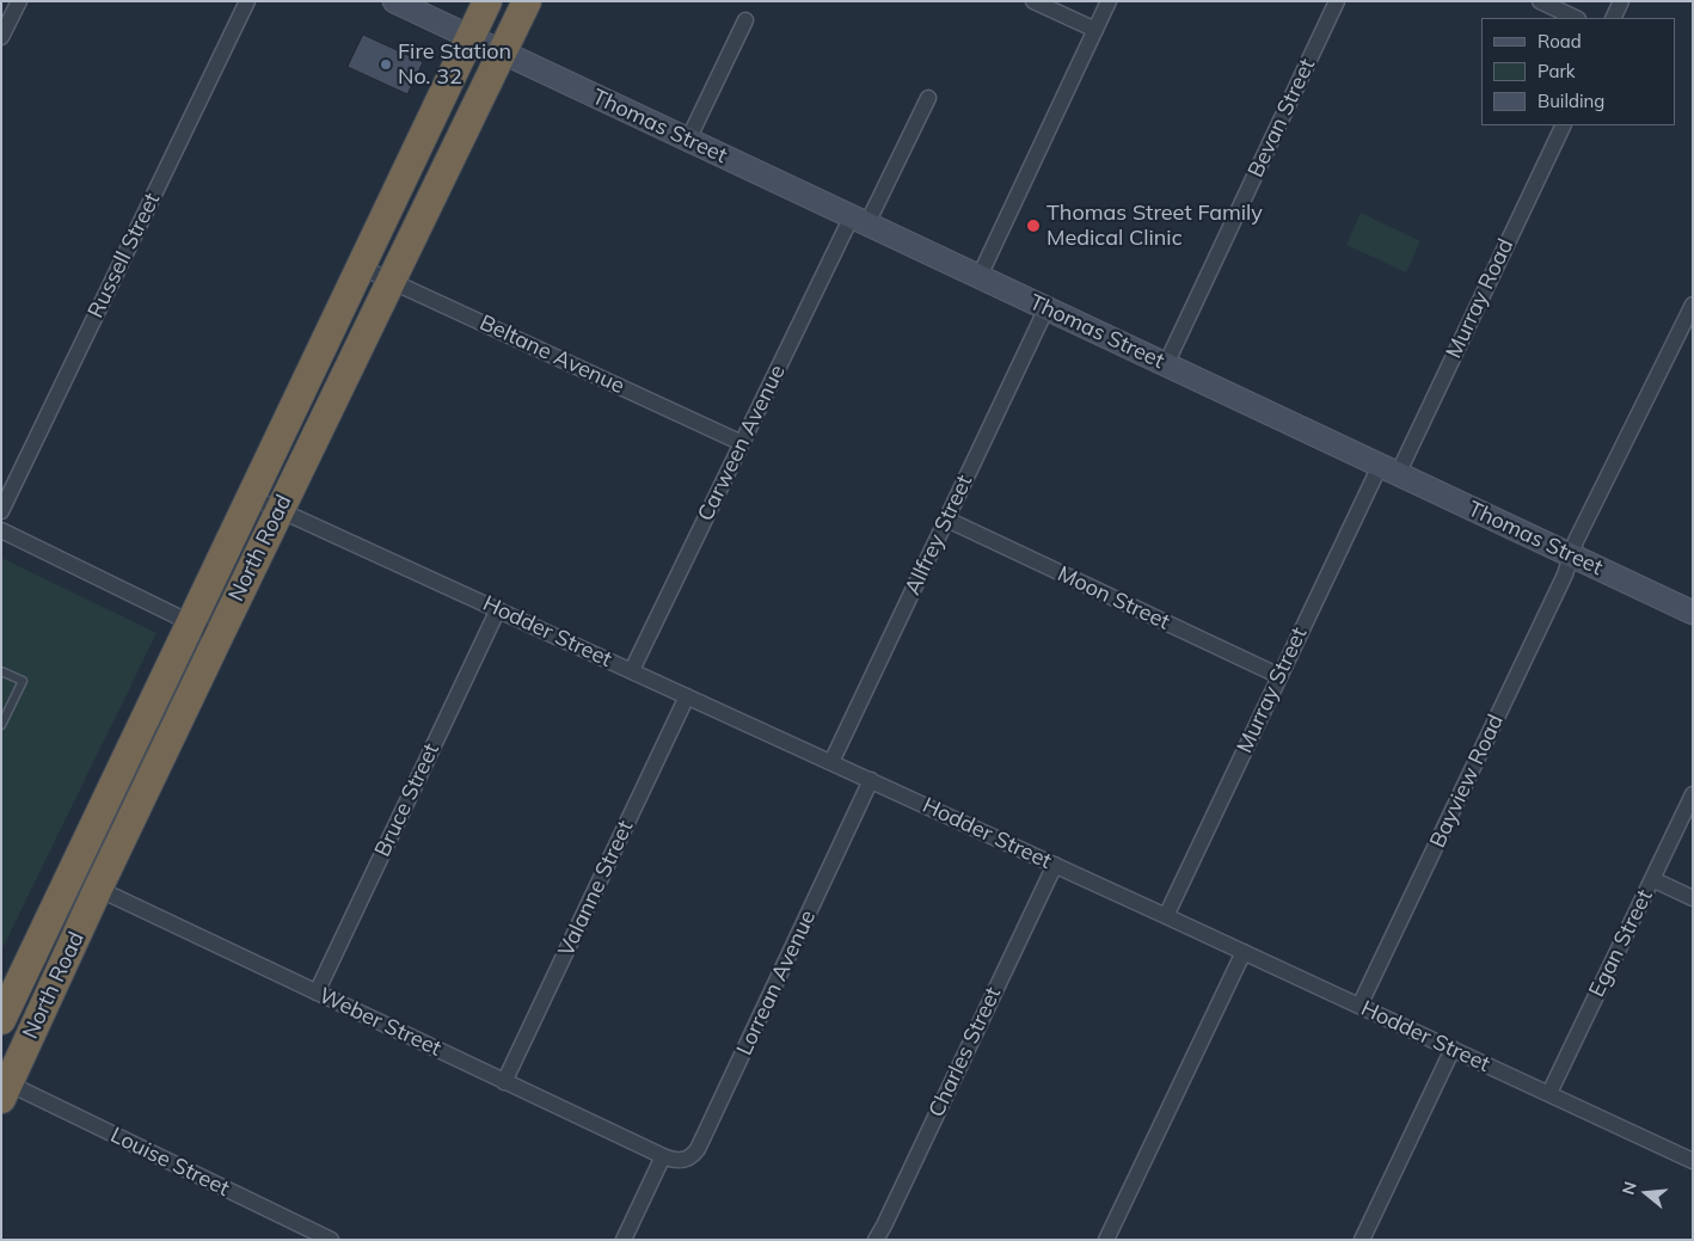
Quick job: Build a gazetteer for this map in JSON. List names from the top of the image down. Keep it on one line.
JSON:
{"streets":{"highway":["North Road"],"street":["Bevan Street","Thomas Street","Russell Street","Murray Road","Beltane Avenue","Carween Avenue","Allfrey Street","Moon Street","Hodder Street","Murray Street","Bayview Road","Bruce Street","Valanne Street","Egan Street","Lorrean Avenue","Weber Street","Charles Street","Louise Street"]},"crossings":[["Bevan Street","Thomas Street"],["Thomas Street","Murray Road"],["Thomas Street","Carween Avenue"],["Thomas Street","Allfrey Street"],["Thomas Street","North Road"],["Thomas Street","Murray Street"],["Thomas Street","Bayview Road"],["Murray Road","Murray Street"],["Beltane Avenue","Carween Avenue"],["Beltane Avenue","North Road"],["Carween Avenue","Hodder Street"],["Allfrey Street","Moon Street"],["Allfrey Street","Hodder Street"],["North Road","Hodder Street"],["North Road","Weber Street"],["North Road","Louise Street"],["Moon Street","Murray Street"],["Hodder Street","Murray Street"],["Hodder Street","Bayview Road"],["Hodder Street","Bruce Street"],["Hodder Street","Valanne Street"],["Hodder Street","Egan Street"],["Hodder Street","Lorrean Avenue"],["Hodder Street","Charles Street"],["Bruce Street","Weber Street"],["Valanne Street","Weber Street"],["Lorrean Avenue","Weber Street"]],"places":["Fire Station No. 32","Thomas Street Family Medical Clinic"],"legend":["Road","Park","Building"],"north":"left"}
